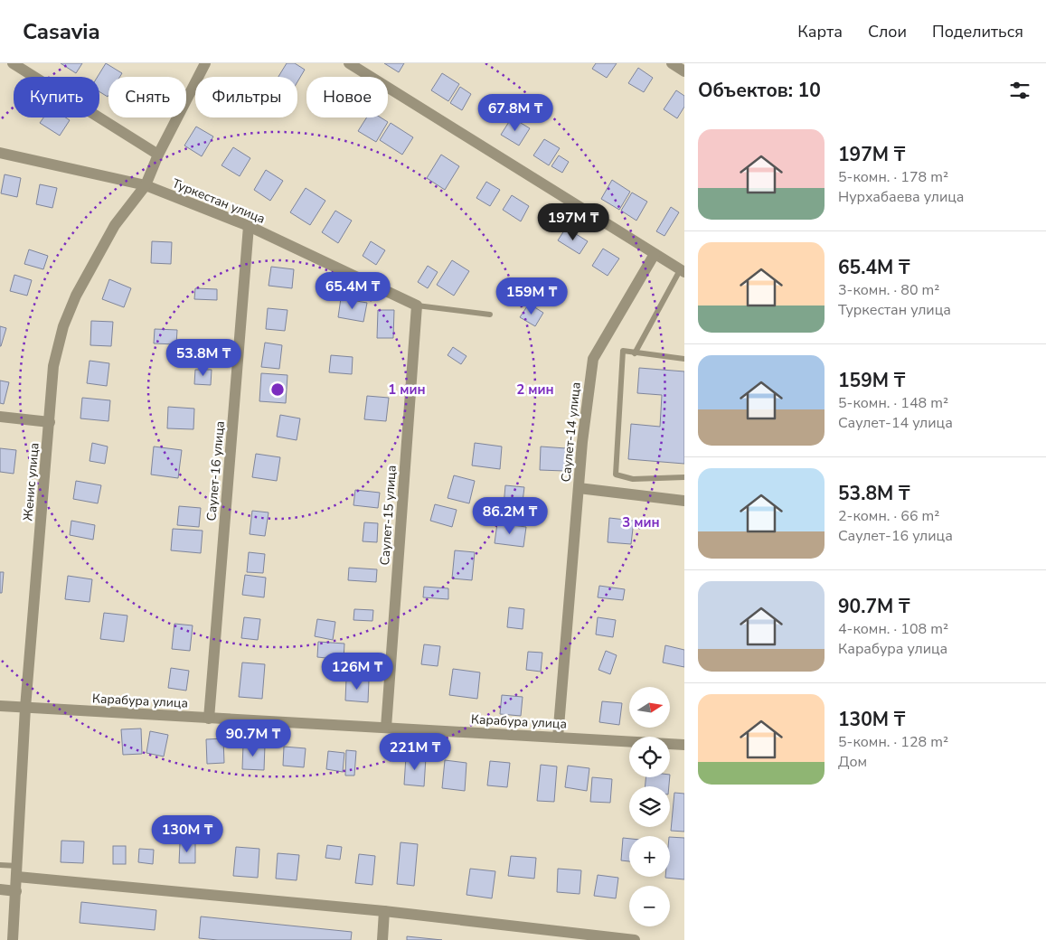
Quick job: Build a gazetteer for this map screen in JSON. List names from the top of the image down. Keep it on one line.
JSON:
{"streets":{"street":["Туркестан улица","Саулет-14 улица","Саулет-16 улица","Женис улица","Саулет-15 улица","Карабура улица"]},"crossings":[["Туркестан улица","Саулет-16 улица"],["Туркестан улица","Женис улица"],["Туркестан улица","Саулет-15 улица"],["Саулет-14 улица","Карабура улица"],["Саулет-16 улица","Карабура улица"],["Женис улица","Карабура улица"],["Саулет-15 улица","Карабура улица"]],"north":"right","page":{"header":"Casavia","nav":["Карта","Слои","Поделиться"],"heading":"Объектов: 10","chip":["Купить","Снять","Фильтры","Новое"],"price":["67.8M ₸","197M ₸","65.4M ₸","159M ₸","53.8M ₸","86.2M ₸","126M ₸","90.7M ₸","221M ₸","130M ₸"],"list":[{"name":"197M ₸","note":"5-комн. · 178 m² · Нурхабаева улица"},{"name":"65.4M ₸","note":"3-комн. · 80 m² · Туркестан улица"},{"name":"159M ₸","note":"5-комн. · 148 m² · Саулет-14 улица"},{"name":"53.8M ₸","note":"2-комн. · 66 m² · Саулет-16 улица"},{"name":"90.7M ₸","note":"4-комн. · 108 m² · Карабура улица"},{"name":"130M ₸","note":"5-комн. · 128 m² · Дом"}],"map_buttons":["+","−"]},"rings":["1 мин","2 мин","3 мин"]}
